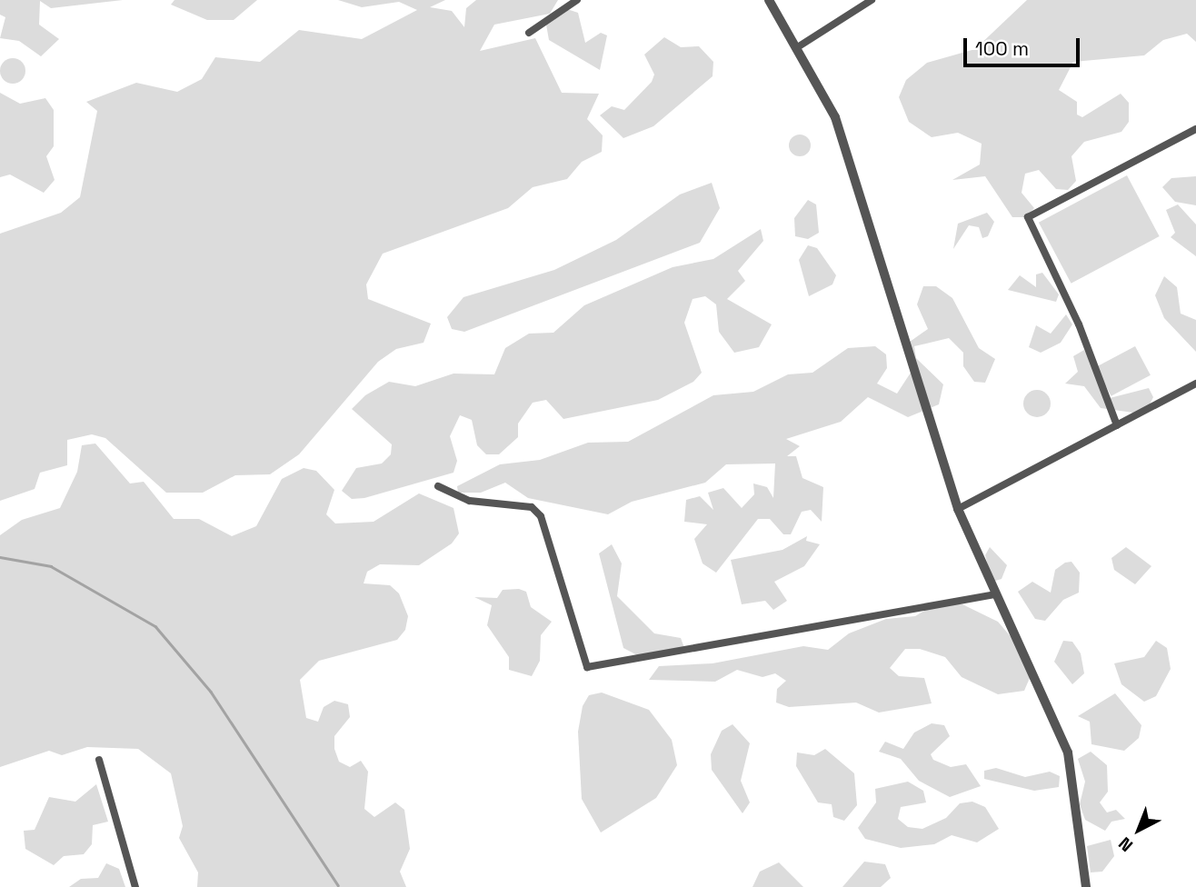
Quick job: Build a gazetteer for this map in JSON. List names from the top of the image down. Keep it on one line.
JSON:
{"scale_bar":"100 m","north":"bottom left"}
